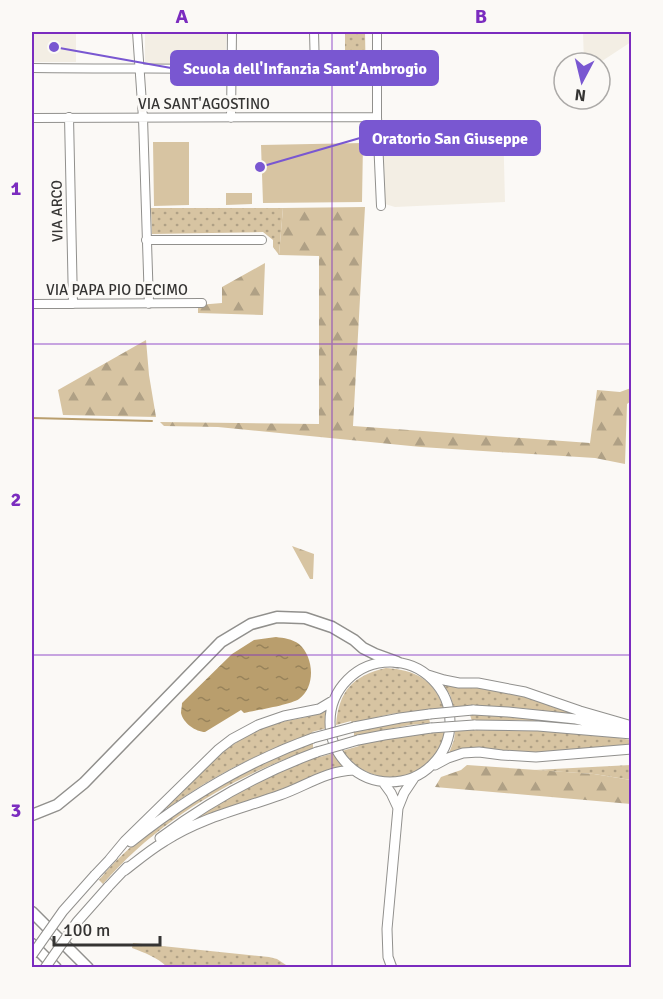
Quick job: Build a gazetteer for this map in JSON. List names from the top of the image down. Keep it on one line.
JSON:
{"streets":{"street":["VIA SANT'AGOSTINO","VIA ARCO","VIA PAPA PIO DECIMO"]},"crossings":[["VIA SANT'AGOSTINO","VIA ARCO"],["VIA ARCO","VIA PAPA PIO DECIMO"]],"places":["Scuola dell'Infanzia Sant'Ambrogio","Oratorio San Giuseppe"],"scale_bar":"100 m","north":"bottom","grid":{"columns":["A","B"],"rows":["1","2","3"]}}
